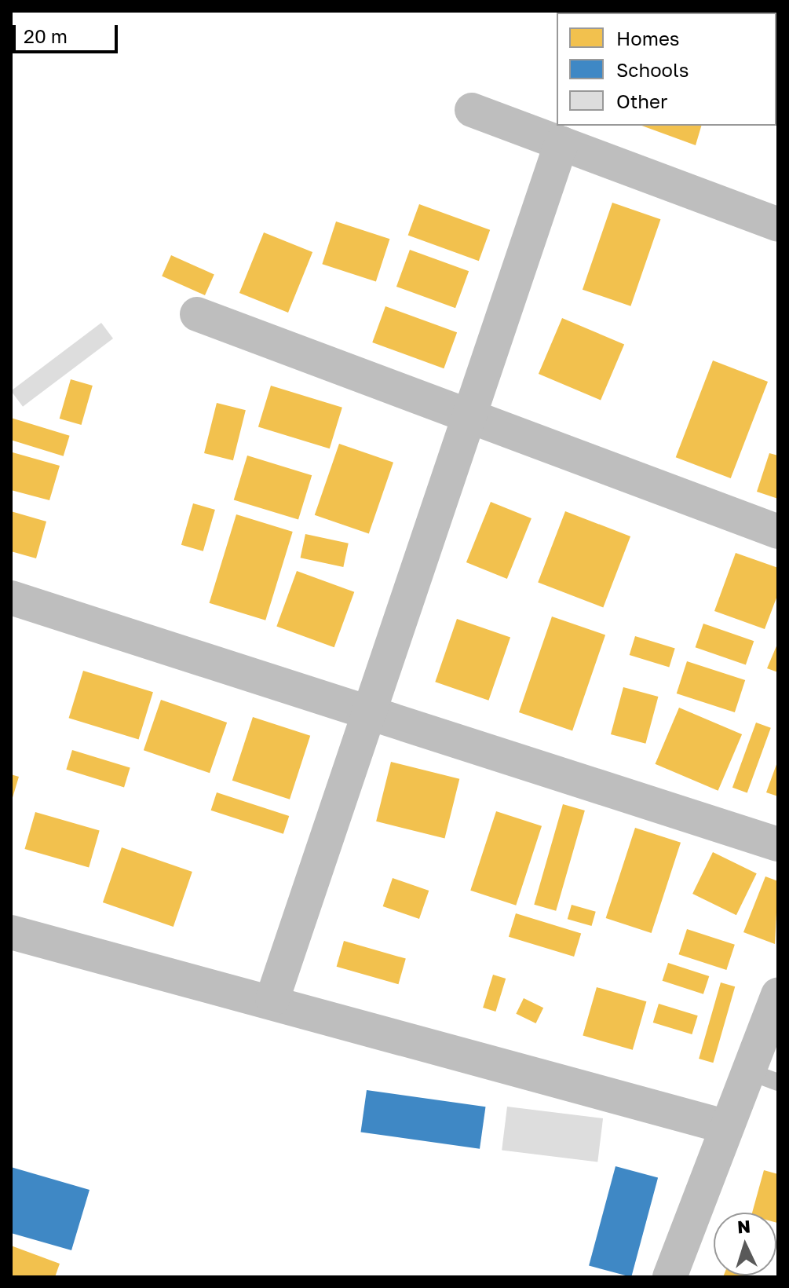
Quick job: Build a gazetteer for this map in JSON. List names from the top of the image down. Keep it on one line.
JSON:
{"legend":["Homes","Schools","Other"],"scale_bar":"20 m","north":"top"}
